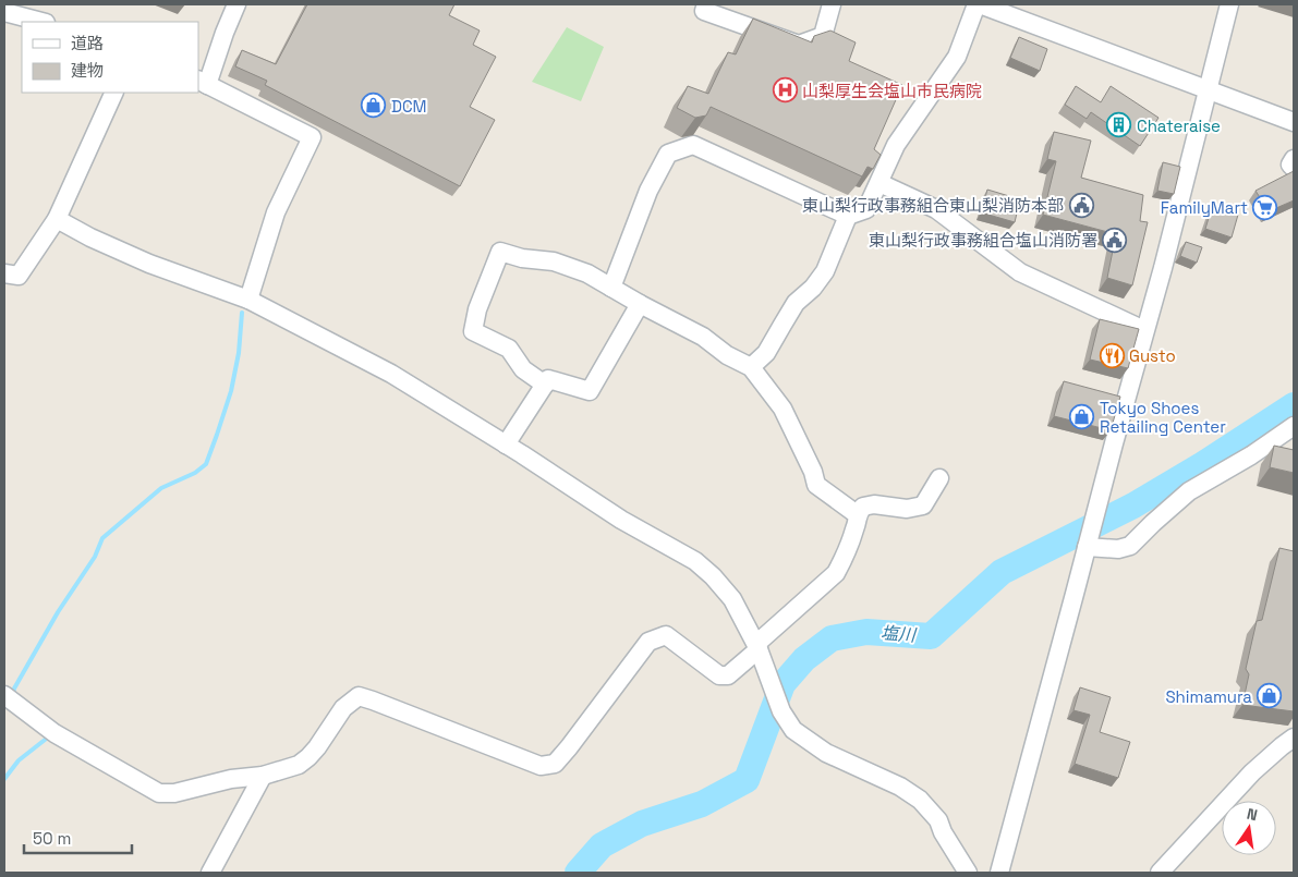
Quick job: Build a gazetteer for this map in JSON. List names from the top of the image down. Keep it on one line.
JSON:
{"water":["塩川"],"places":{"hospital":["山梨厚生会塩山市民病院"],"shop":["DCM","Tokyo Shoes Retailing Center","Shimamura"],"building":["Chateraise"],"public building":["東山梨行政事務組合東山梨消防本部","東山梨行政事務組合塩山消防署"],"supermarket":["FamilyMart"],"restaurant":["Gusto"]},"legend":["道路","建物"],"scale_bar":"50 m","north":"top"}
